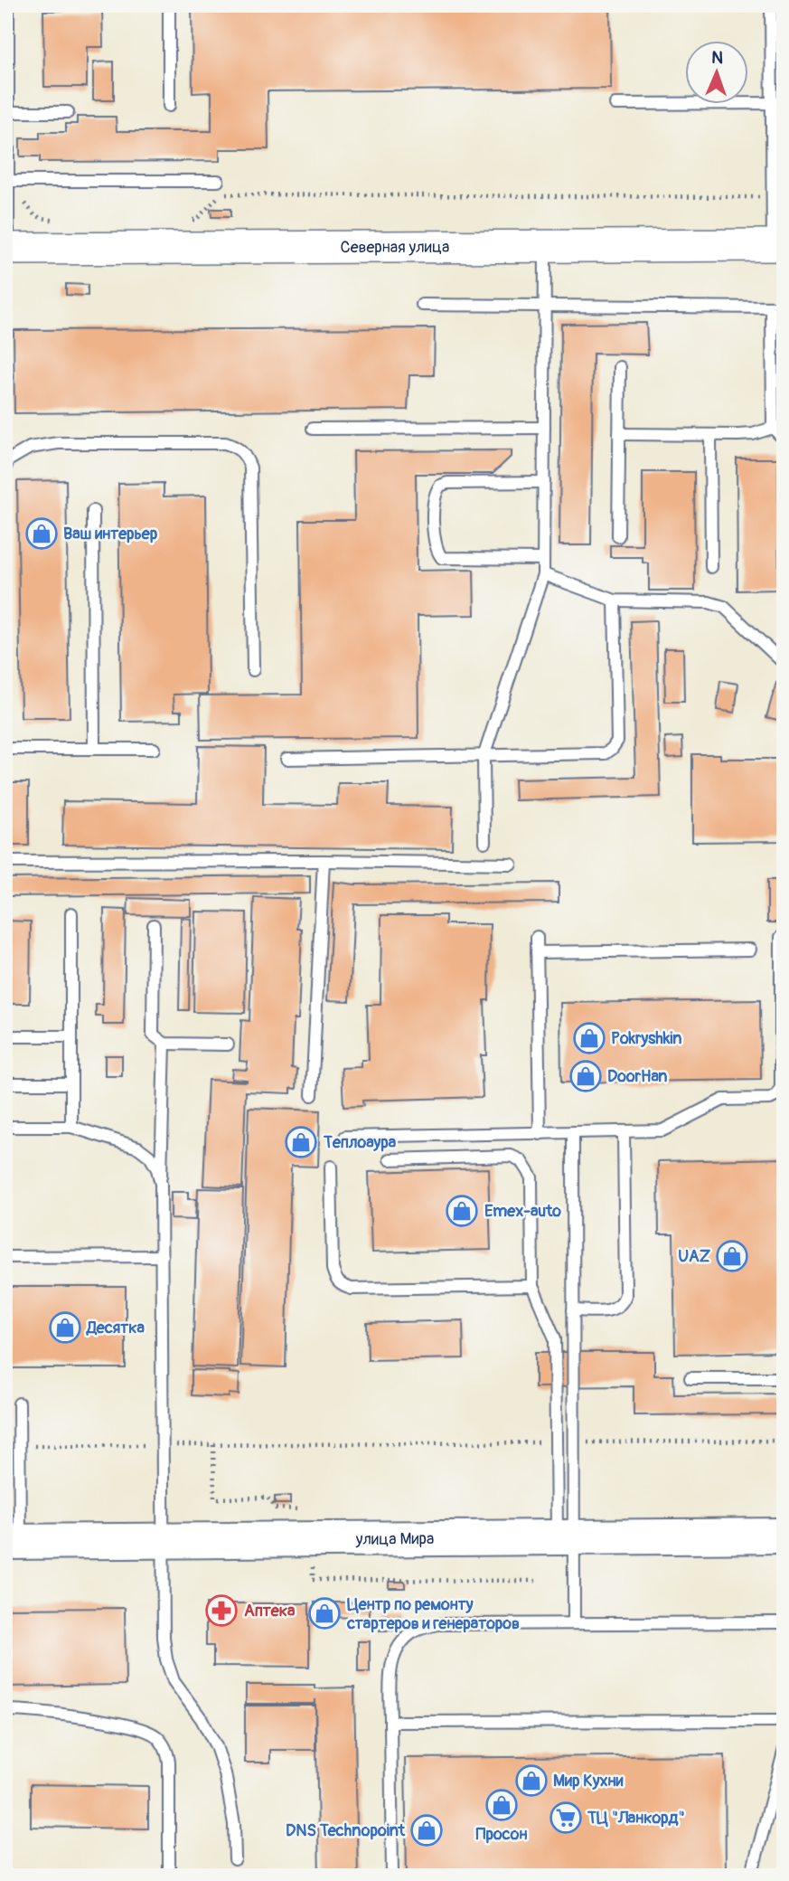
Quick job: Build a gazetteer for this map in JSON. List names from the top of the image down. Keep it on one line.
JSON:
{"streets":{"main road":["Северная улица","улица Мира"]},"places":{"shop":["Ваш интерьер","Pokryshkin","DoorHan","Теплоаура","Emex-auto","UAZ","Десятка","Центр по ремонту стартеров и генераторов","Мир Кухни","Просон","DNS Technopoint"],"pharmacy":["Аптека"],"supermarket":["ТЦ \"Ланкорд\""]},"north":"top"}
